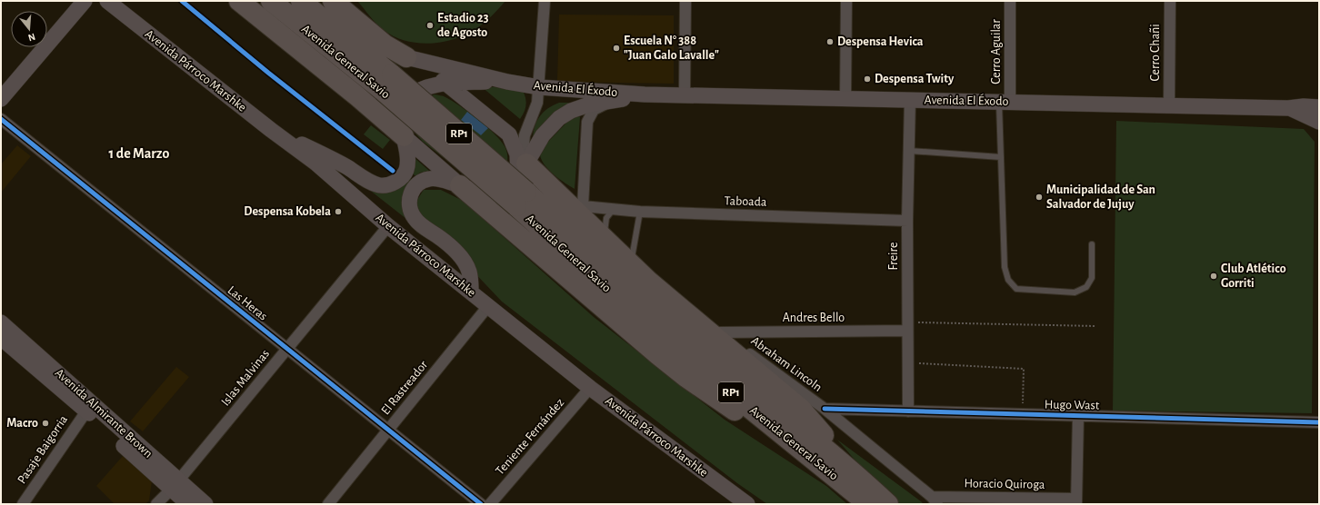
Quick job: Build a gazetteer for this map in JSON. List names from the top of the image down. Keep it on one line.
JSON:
{"streets":{"highway":["Avenida General Savio","RP1"],"main road":["Avenida Párroco Marshke","Avenida El Éxodo","Avenida Almirante Brown"],"street":["Cerro Aguilar","Cerro Chañi","Taboada","Freire","Las Heras","Andres Bello","Abraham Lincoln","Islas Malvinas","El Rastreador","Hugo Wast","Teniente Fernández","Pasaje Baigorria","Horacio Quiroga"]},"crossings":[["Cerro Aguilar","Avenida El Éxodo"],["Cerro Chañi","Avenida El Éxodo"],["Avenida Párroco Marshke","Avenida El Éxodo"],["Avenida Párroco Marshke","Islas Malvinas"],["Avenida Párroco Marshke","El Rastreador"],["Avenida Párroco Marshke","Teniente Fernández"],["Avenida El Éxodo","Freire"],["Taboada","Freire"],["Freire","Andres Bello"],["Freire","Hugo Wast"],["Las Heras","Islas Malvinas"],["Las Heras","El Rastreador"],["Andres Bello","Abraham Lincoln"],["Abraham Lincoln","Hugo Wast"],["Abraham Lincoln","Horacio Quiroga"],["Islas Malvinas","Avenida Almirante Brown"],["Avenida Almirante Brown","Pasaje Baigorria"]],"districts":["1 de Marzo"],"places":["Estadio 23 de Agosto","Despensa Hevica","Escuela N° 388 \"Juan Galo Lavalle\"","Despensa Twity","Municipalidad de San Salvador de Jujuy","Despensa Kobela","Club Atlético Gorriti","Macro"],"north":"bottom"}
